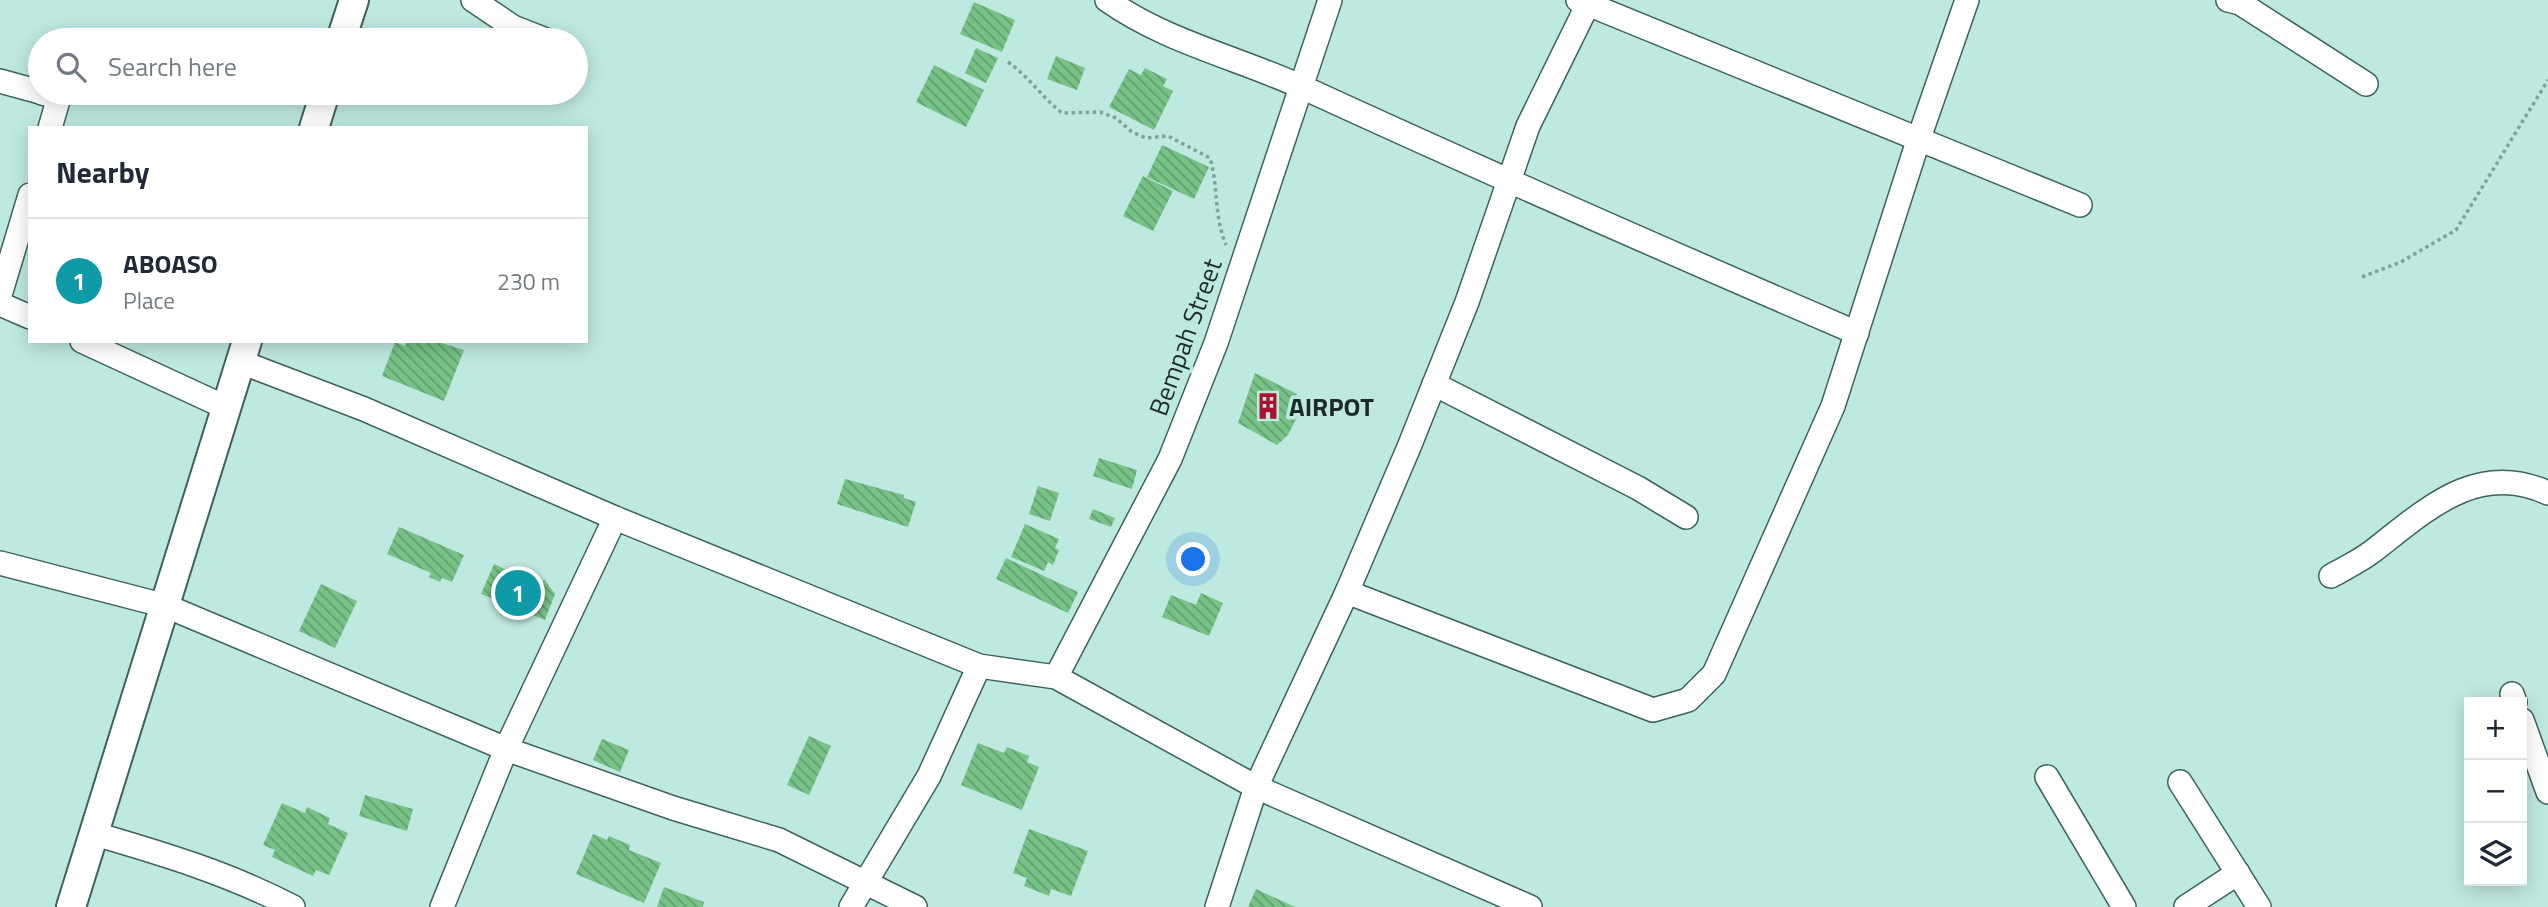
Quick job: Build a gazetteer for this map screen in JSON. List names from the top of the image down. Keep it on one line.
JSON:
{"streets":{"street":["Bempah Street"]},"places":{"building":["AIRPOT"]},"page":{"search":"Search here","heading":"Nearby","list":[{"mark":"1","name":"ABOASO","note":"Place","value":"230 m"}],"pins":"1","map_buttons":["+","−"]}}
